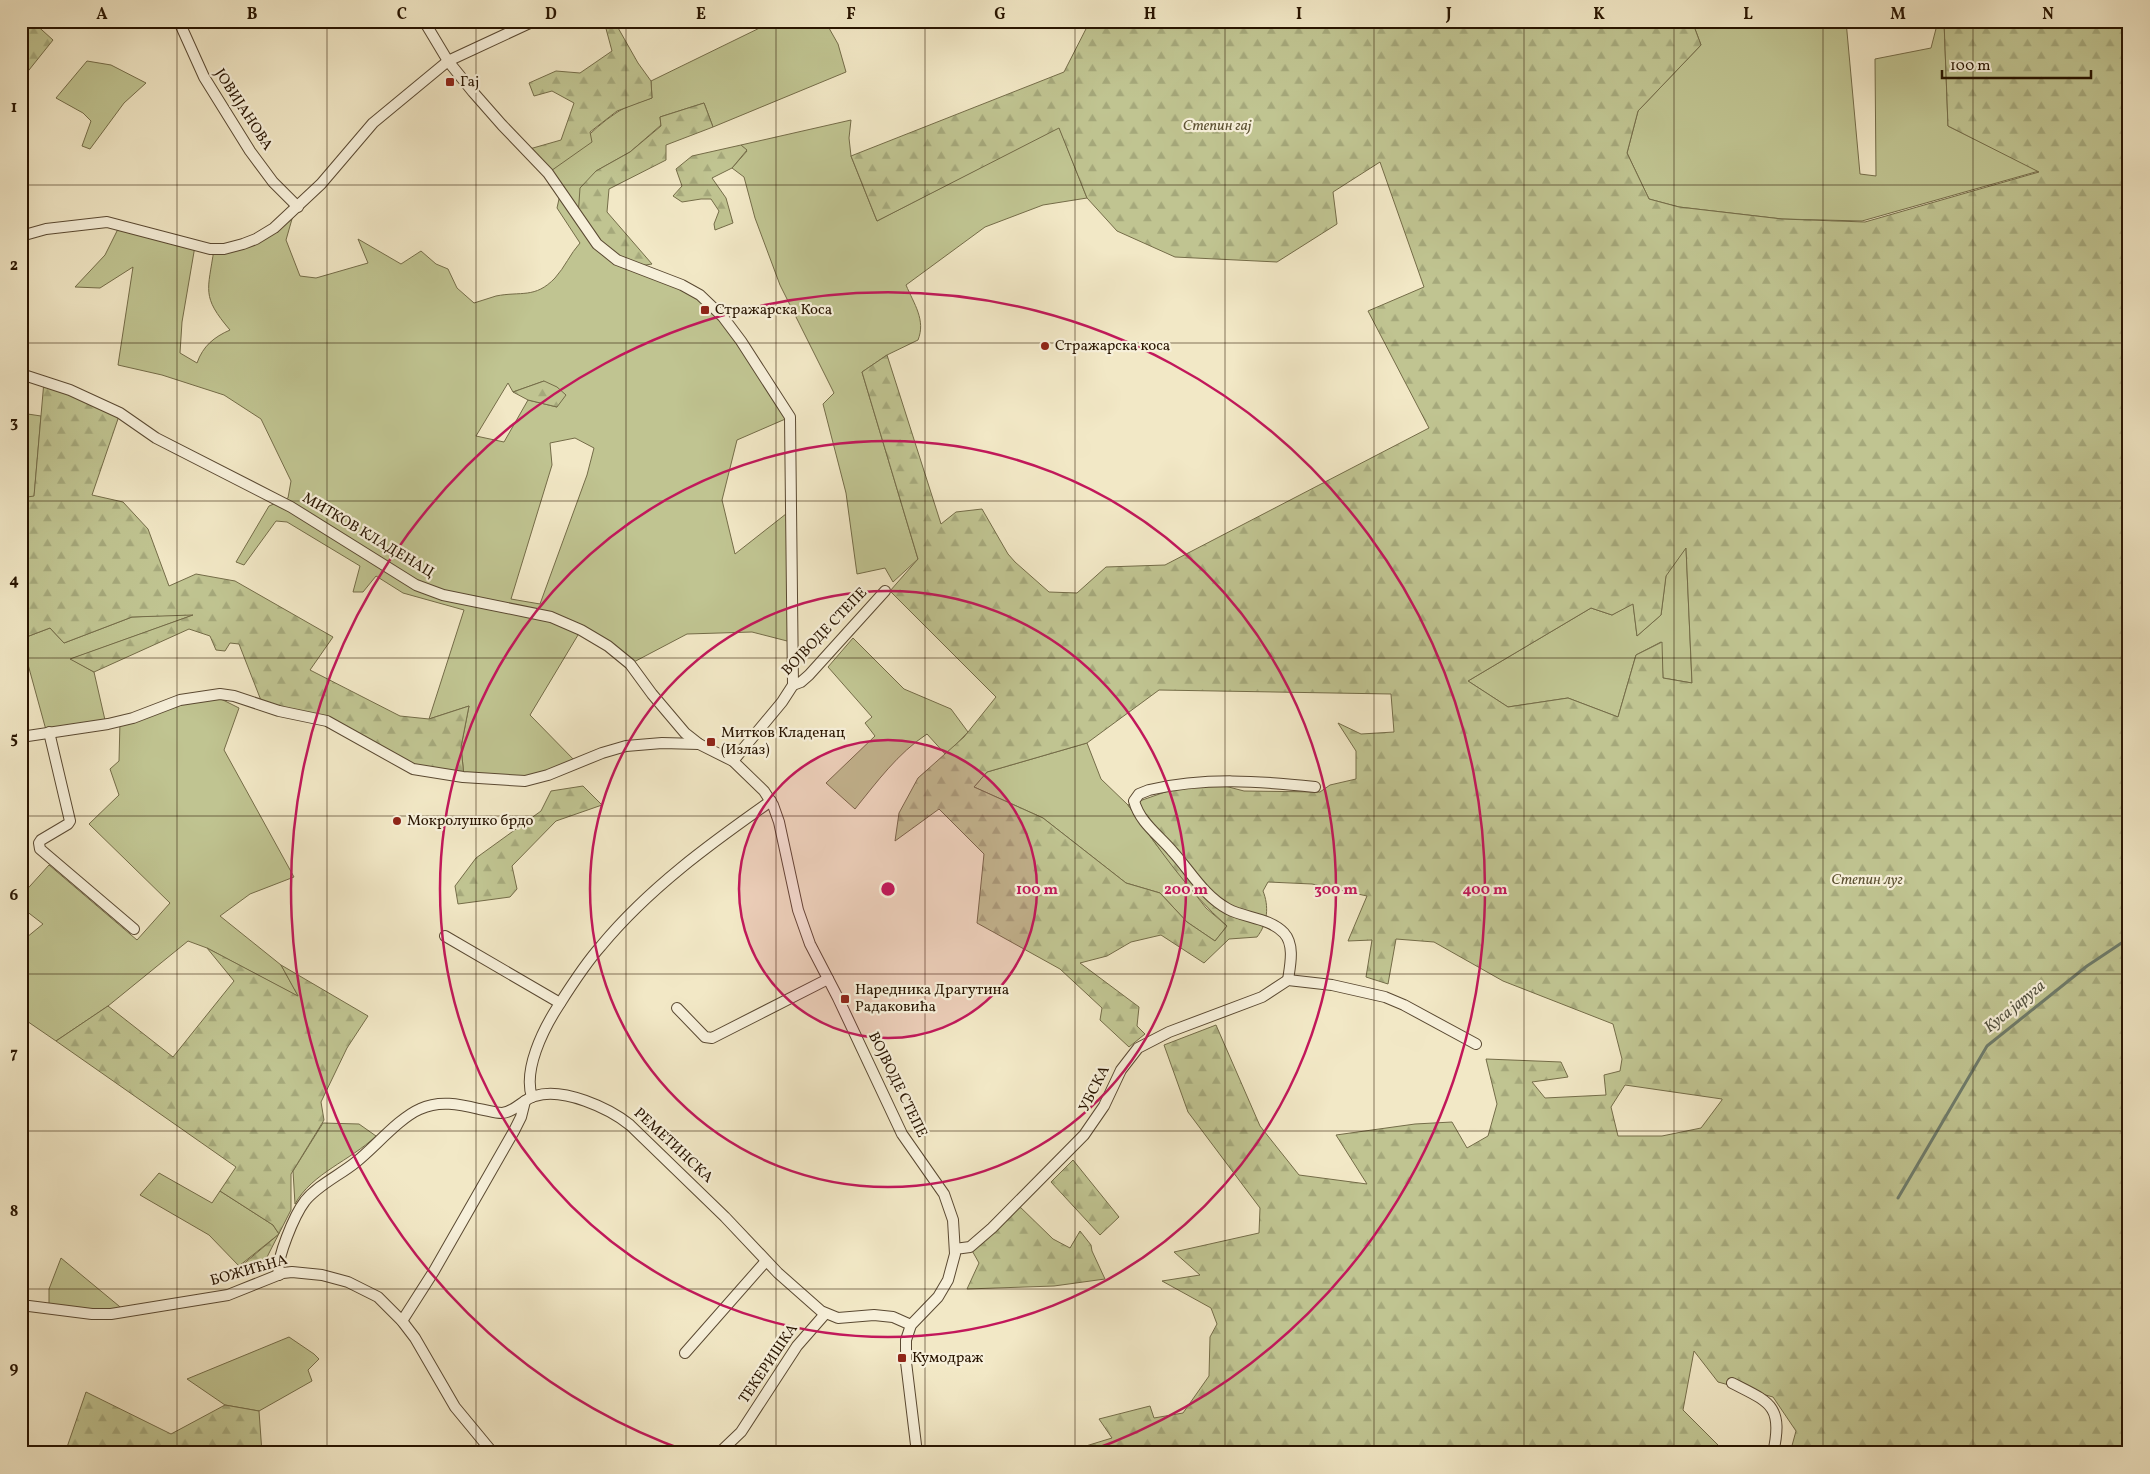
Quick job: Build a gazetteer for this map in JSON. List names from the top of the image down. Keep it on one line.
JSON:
{"streets":{"street":["ЈОВИЈАНОВА","МИТКОВ КЛАДЕНАЦ","ВОЈВОДЕ СТЕПЕ","УБСКА","РЕМЕТИНСКА","БОЖИЋНА","ТЕКЕРИШКА"]},"crossings":[["ВОЈВОДЕ СТЕПЕ","УБСКА"],["РЕМЕТИНСКА","БОЖИЋНА"],["РЕМЕТИНСКА","ТЕКЕРИШКА"]],"water":["Куса јаруга"],"parks":["Степин гај","Степин луг"],"places":{"transit":["Гај","Стражарска Коса","Митков Кладенац (Излаз)","Наредника Драгутина Радаковића","Кумодраж"],"other":["Стражарска коса","Мокролушко брдо"]},"scale_bar":"100 m","grid":{"columns":["A","B","C","D","E","F","G","H","I","J","K","L","M","N"],"rows":["1","2","3","4","5","6","7","8","9"]},"rings":["100 m","200 m","300 m","400 m"]}
